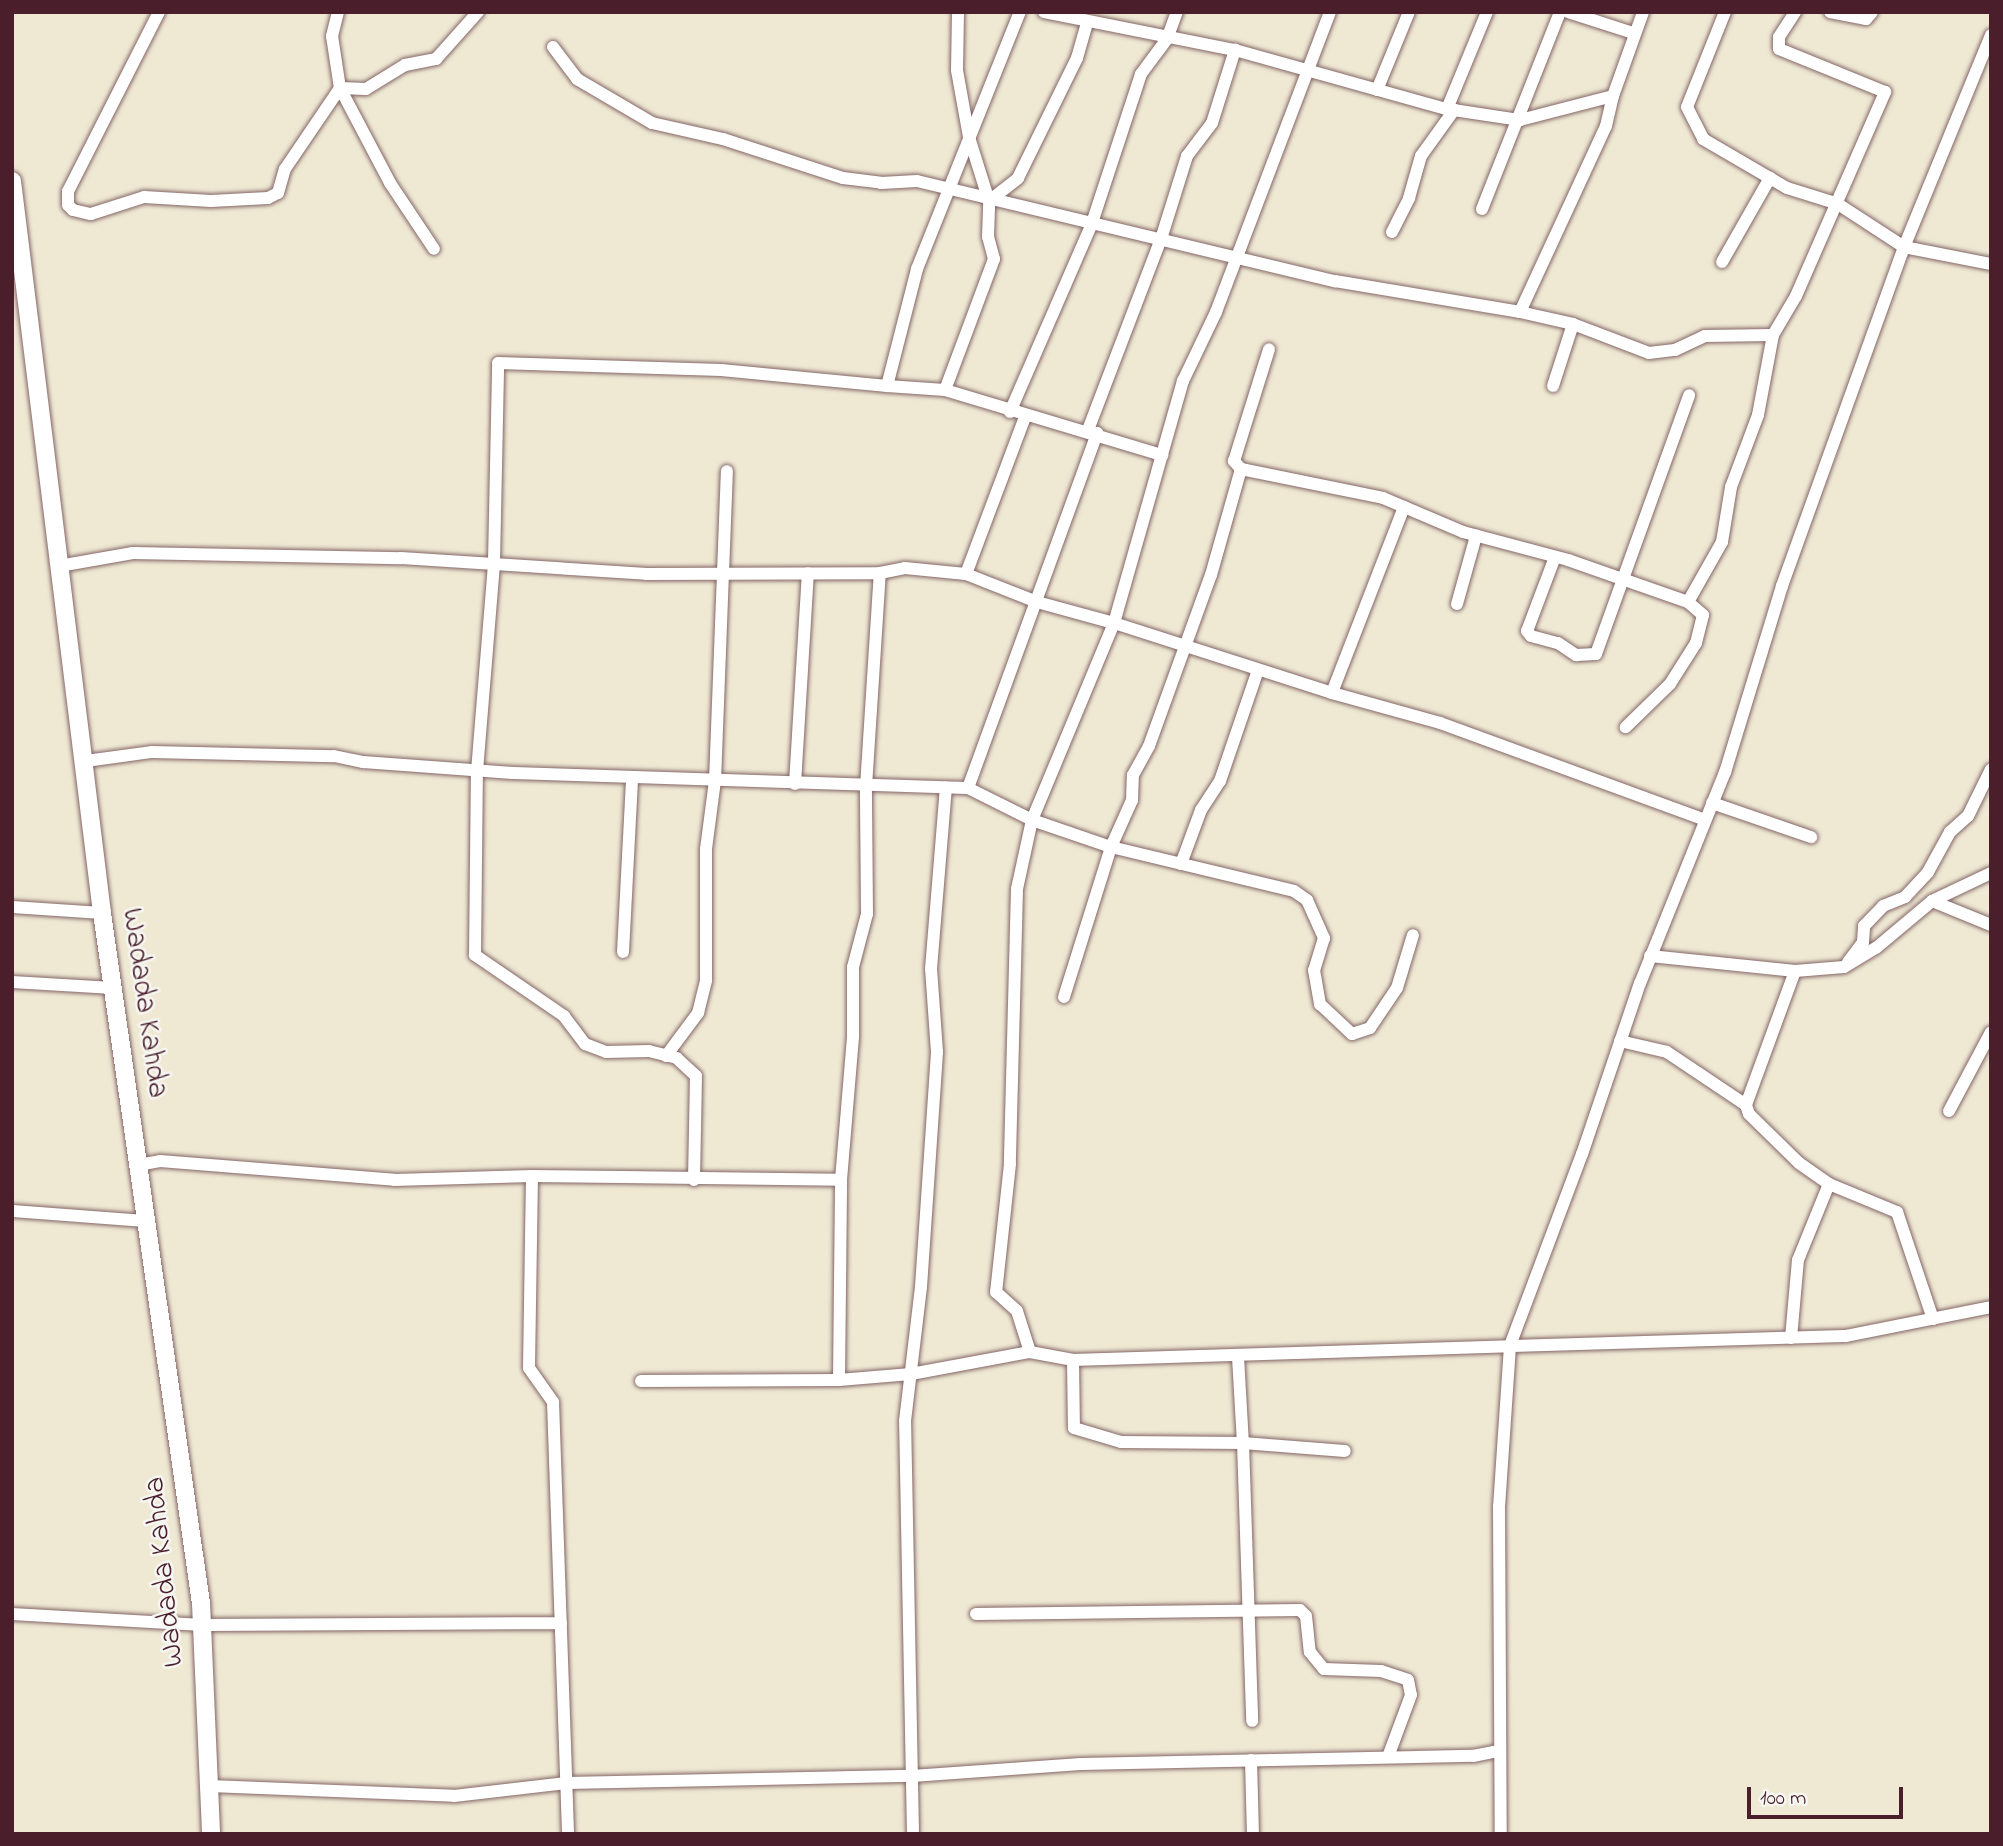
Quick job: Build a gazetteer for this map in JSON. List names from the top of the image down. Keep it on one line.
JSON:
{"streets":{"main road":["Wadada Kahda"]},"scale_bar":"100 m"}
